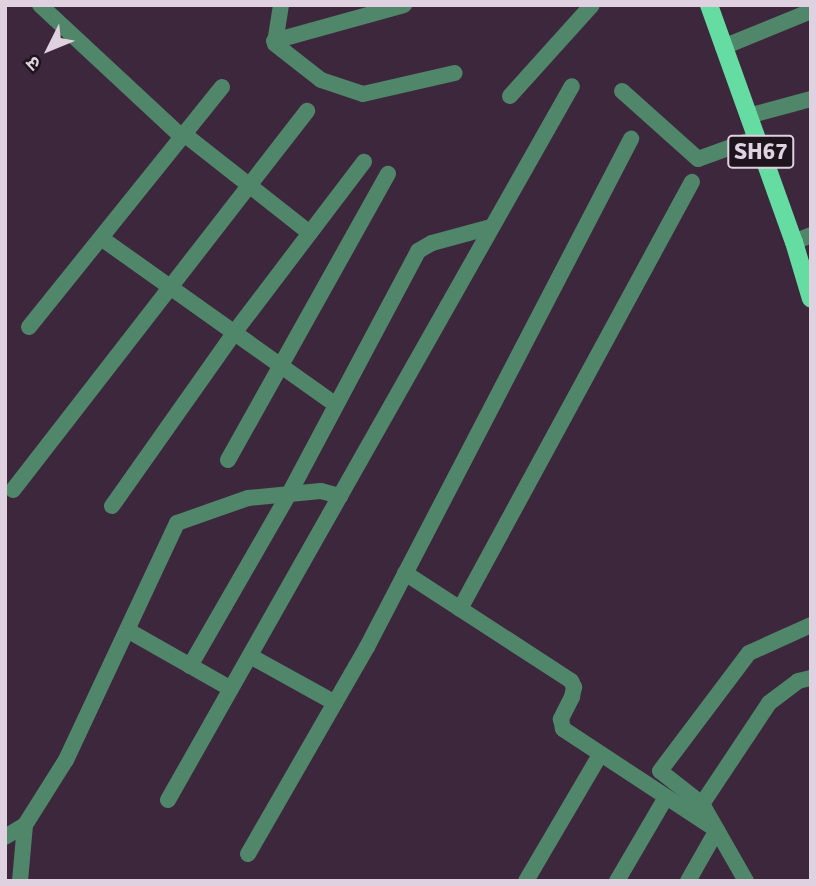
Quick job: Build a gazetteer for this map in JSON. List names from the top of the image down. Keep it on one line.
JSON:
{"streets":{"main road":["SH67"]},"north":"bottom left"}
